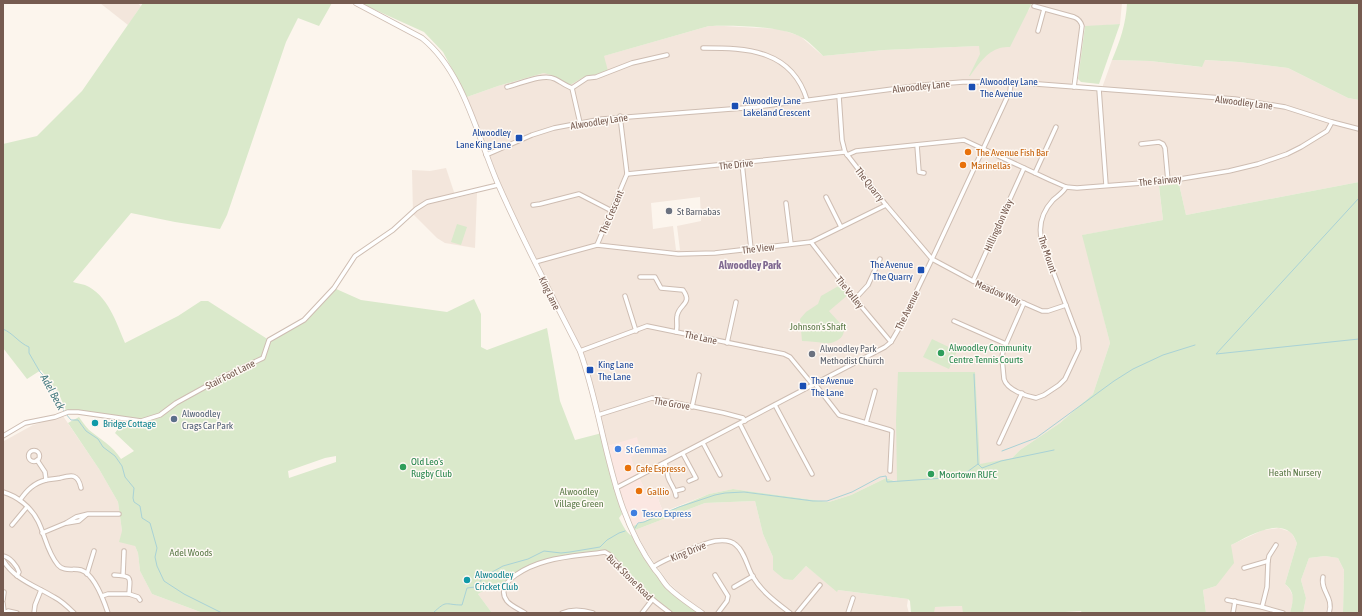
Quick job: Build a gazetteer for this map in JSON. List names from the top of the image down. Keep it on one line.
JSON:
{"streets":{"street":["Alwoodley Lane","The Drive","The Fairway","The Quarry","The Crescent","Hillingdon Way","The View","The Mount","The Valley","Meadow Way","King Lane","The Avenue","The Lane","Stair Foot Lane","The Grove","King Drive","Buck Stone Road"]},"crossings":[["Alwoodley Lane","The Fairway"],["Alwoodley Lane","The Quarry"],["Alwoodley Lane","The Crescent"],["Alwoodley Lane","King Lane"],["Alwoodley Lane","The Avenue"],["The Drive","The Fairway"],["The Drive","The Quarry"],["The Drive","The Crescent"],["The Drive","The Avenue"],["The Fairway","Hillingdon Way"],["The Fairway","The Mount"],["The Fairway","The Avenue"],["The Quarry","The View"],["The Quarry","Meadow Way"],["The Quarry","The Avenue"],["The Crescent","The View"],["The Crescent","King Lane"],["Hillingdon Way","Meadow Way"],["The View","The Valley"],["The Mount","Meadow Way"],["The Valley","The Avenue"],["Meadow Way","The Avenue"],["King Lane","The Avenue"],["King Lane","The Lane"],["King Lane","Stair Foot Lane"],["King Lane","The Grove"],["King Lane","King Drive"],["The Avenue","The Lane"],["The Avenue","The Grove"]],"districts":["Alwoodley Park"],"water":["Adel Beck"],"parks":["Johnson's Shaft","Heath Nursery","Alwoodley Village Green","Adel Woods"],"places":{"transit":["Alwoodley Lane The Avenue","Alwoodley Lane Lakeland Crescent","Alwoodley Lane King Lane","The Avenue The Quarry","King Lane The Lane","The Avenue The Lane"],"other":["The Avenue Fish Bar","Marinellas","St Barnabas","Alwoodley Community Centre Tennis Courts","Alwoodley Park Methodist Church","Alwoodley Crags Car Park","Bridge Cottage","St Gemmas","Old Leo's Rugby Club","Cafe Espresso","Moortown RUFC","Gallio","Tesco Express","Alwoodley Cricket Club"]}}
